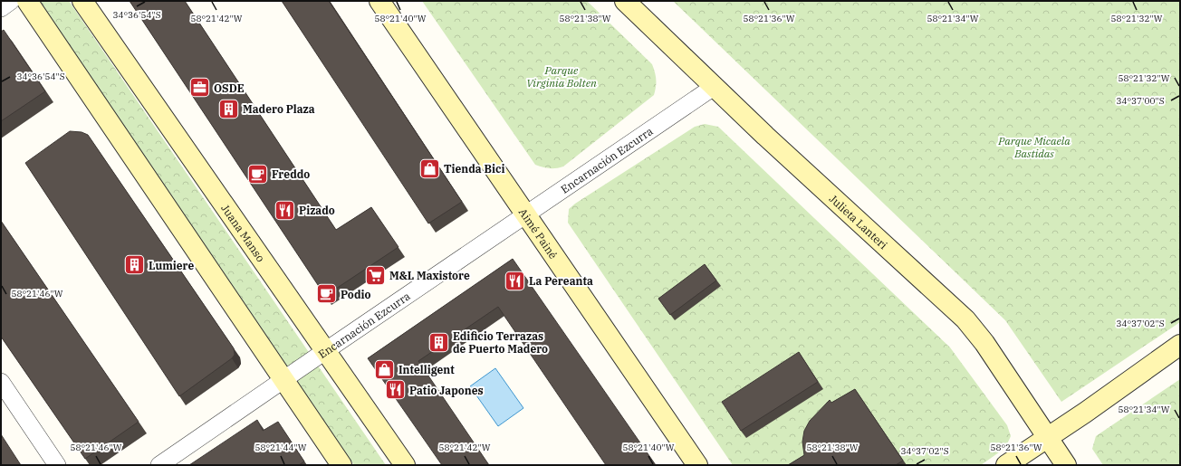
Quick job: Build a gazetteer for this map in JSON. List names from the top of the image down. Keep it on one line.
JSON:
{"streets":{"street":["Encarnación Ezcurra","Julieta Lanteri","Aimé Painé","Juana Manso"]},"crossings":[["Encarnación Ezcurra","Julieta Lanteri"],["Encarnación Ezcurra","Aimé Painé"],["Encarnación Ezcurra","Juana Manso"]],"parks":["Parque Virginia Bolten","Parque Micaela Bastidas"],"places":{"office":["OSDE"],"building":["Madero Plaza","Lumiere","Edificio Terrazas de Puerto Madero"],"shop":["Tienda Bici","Intelligent"],"cafe":["Freddo","Podio"],"restaurant":["Pizado","La Pereanta","Patio Japones"],"supermarket":["M&L Maxistore"]},"coordinates":["34°36'54\"S","58°21'42\"W","58°21'40\"W","58°21'38\"W","58°21'36\"W","58°21'34\"W","58°21'32\"W","34°37'00\"S","58°21'46\"W","34°37'02\"S","58°21'44\"W"]}
